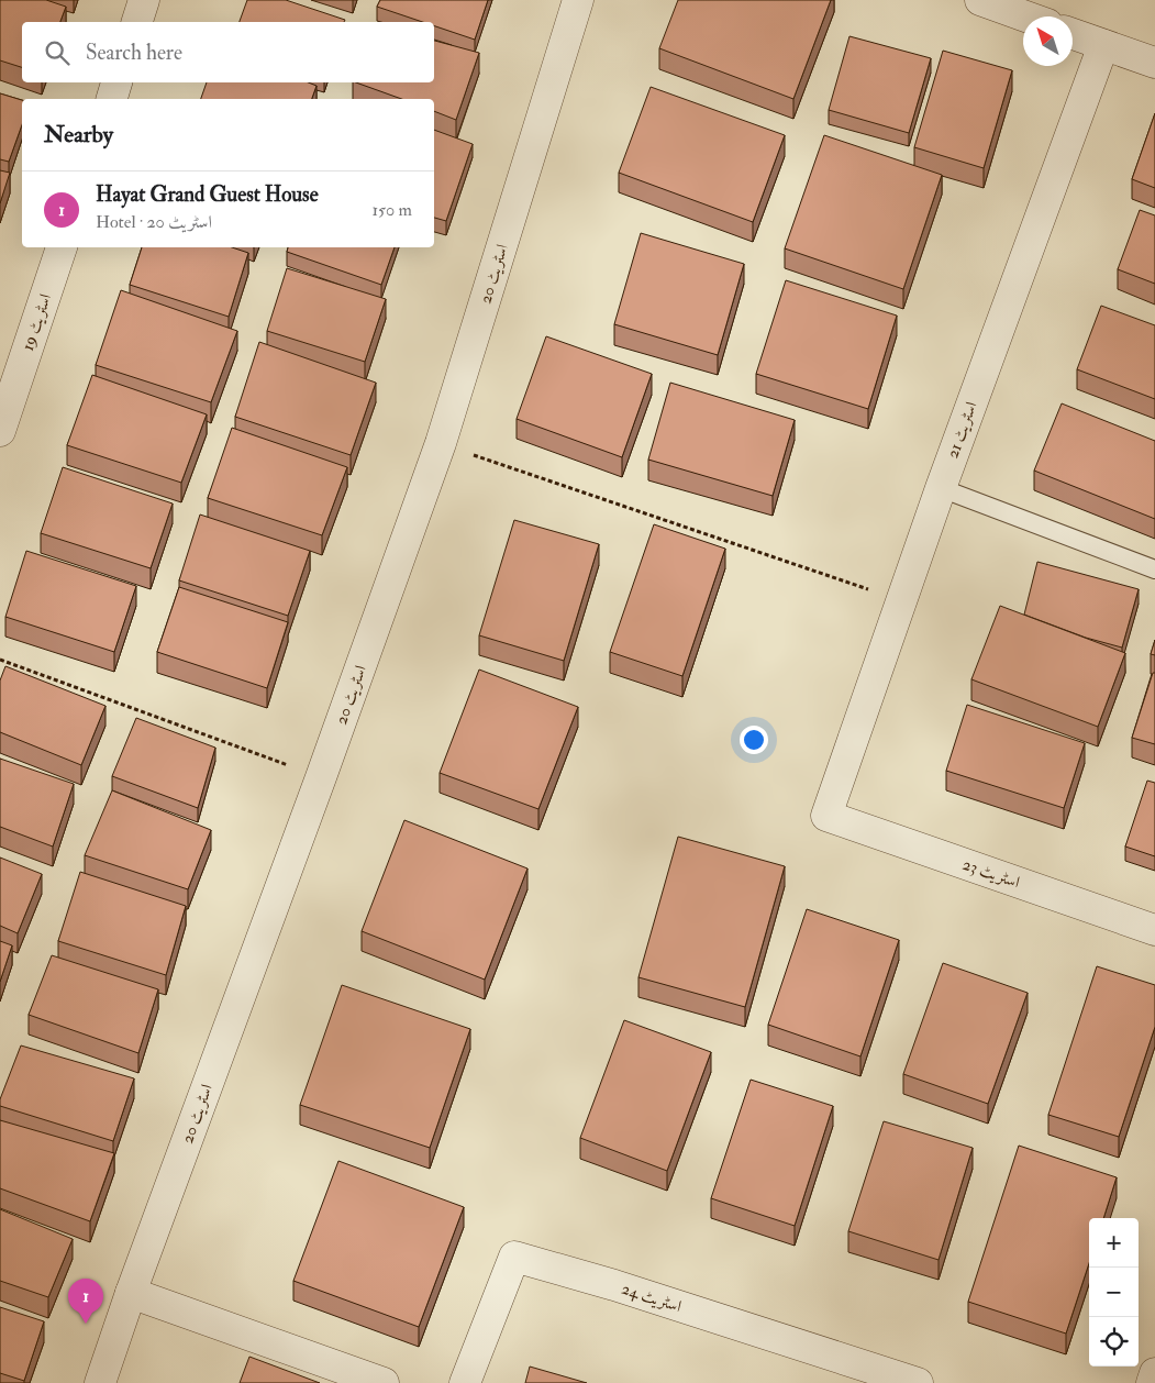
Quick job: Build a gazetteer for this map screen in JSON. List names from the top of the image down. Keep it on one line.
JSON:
{"streets":{"street":["اسٹریٹ 20","اسٹریٹ 19","اسٹریٹ 21","اسٹریٹ 23","اسٹریٹ 24"]},"crossings":[["اسٹریٹ 21","اسٹریٹ 23"]],"north":"top left","page":{"search":"Search here","heading":"Nearby","list":[{"mark":"1","name":"Hayat Grand Guest House","note":"Hotel · اسٹریٹ 20","value":"150 m"}],"map_buttons":["+","−"],"pins":"1"}}
